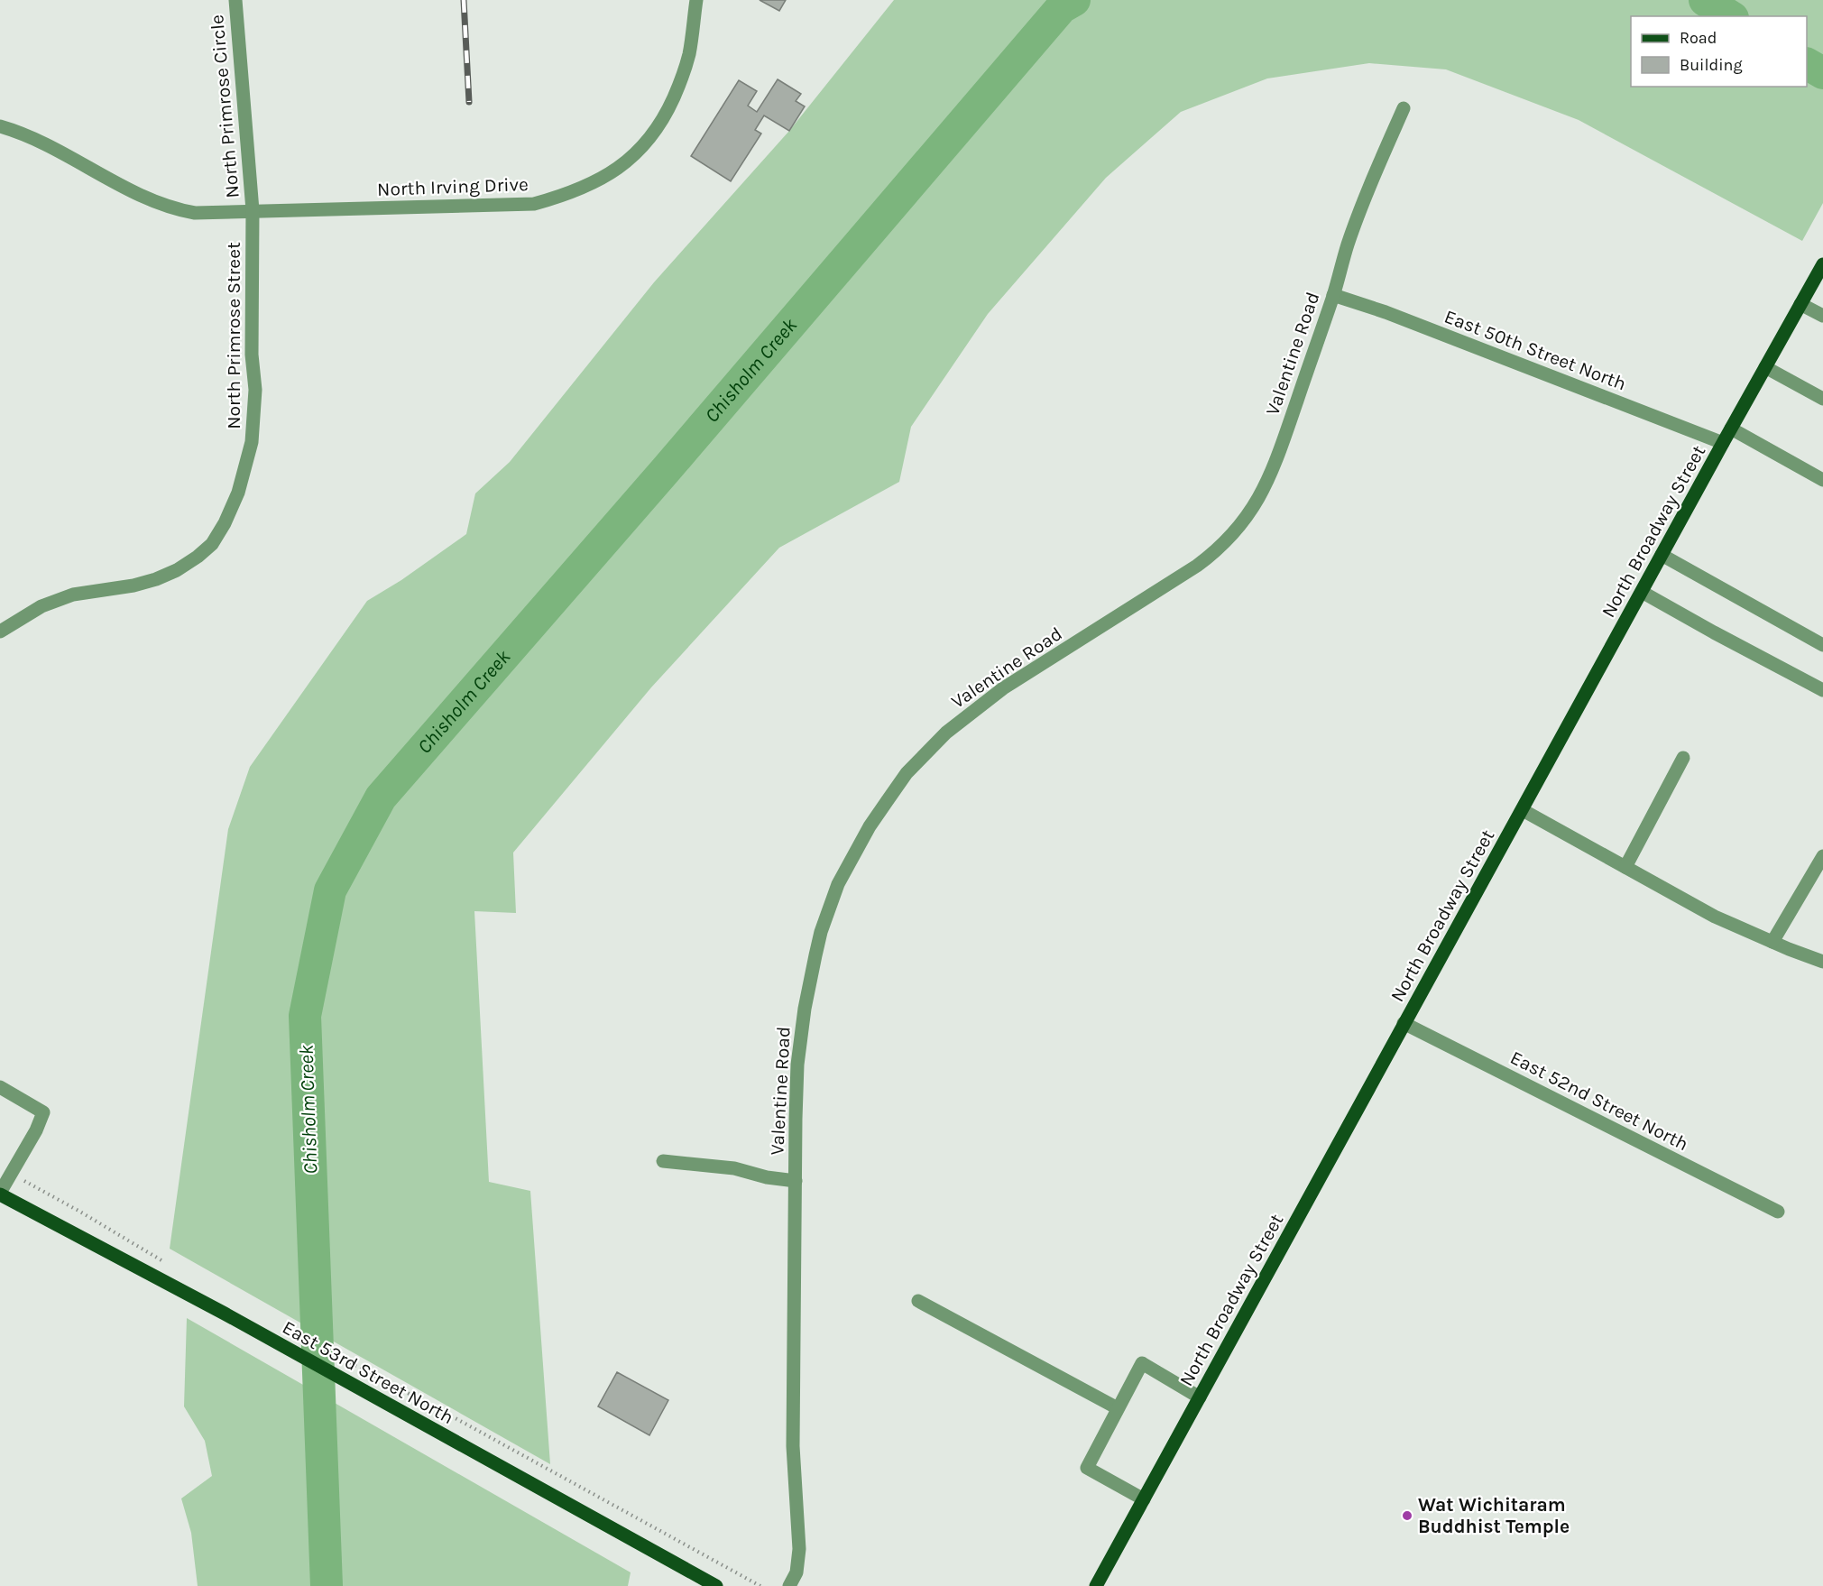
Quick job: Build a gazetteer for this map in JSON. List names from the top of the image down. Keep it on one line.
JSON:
{"streets":{"main road":["North Broadway Street","East 53rd Street North"],"street":["North Primrose Circle","North Irving Drive","North Primrose Street","East 50th Street North","Valentine Road","East 52nd Street North"]},"crossings":[["North Primrose Circle","North Irving Drive"],["North Primrose Circle","North Primrose Street"],["North Irving Drive","North Primrose Street"],["East 50th Street North","Valentine Road"],["East 50th Street North","North Broadway Street"],["North Broadway Street","East 52nd Street North"]],"water":["Chisholm Creek"],"places":["Wat Wichitaram Buddhist Temple"],"legend":["Road","Building"]}
